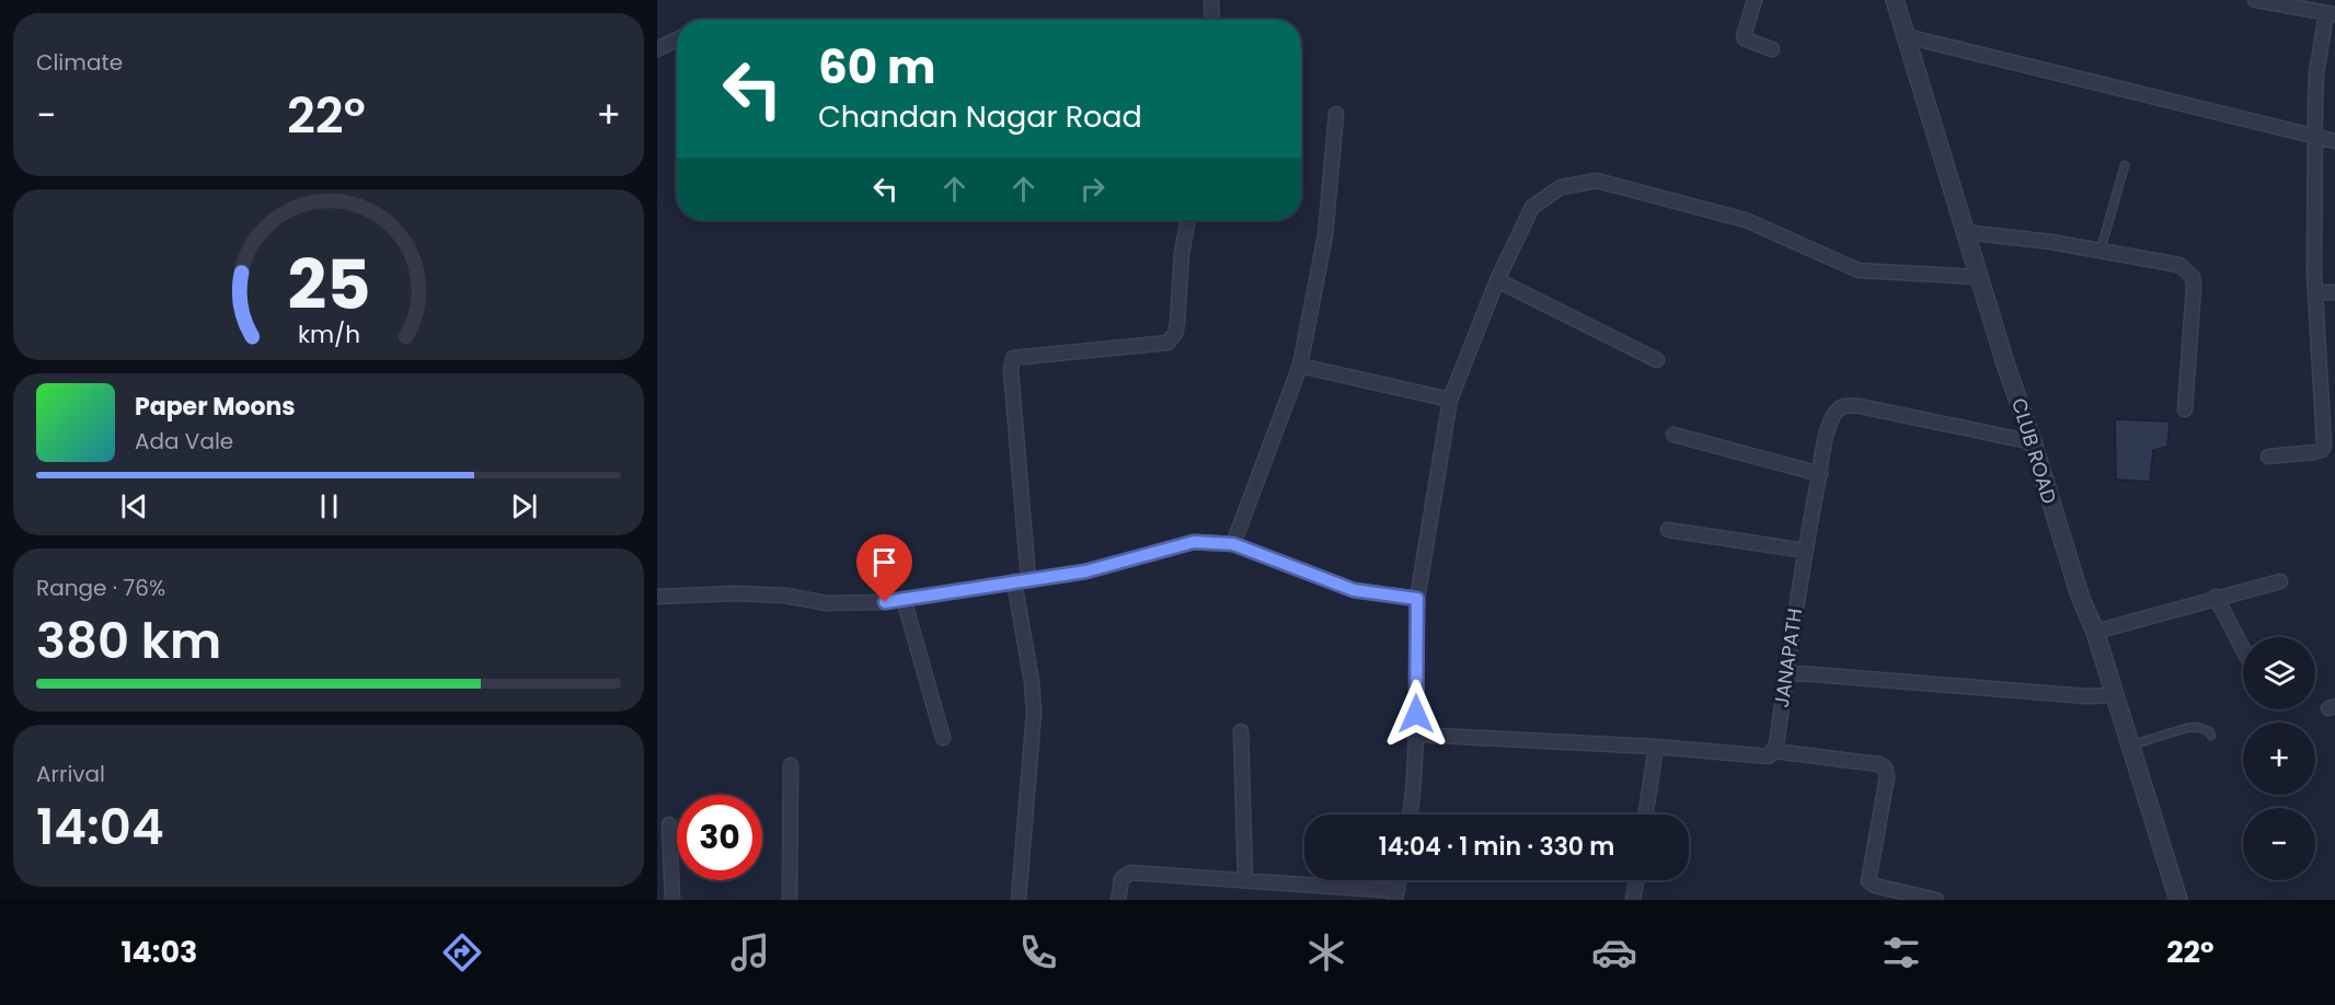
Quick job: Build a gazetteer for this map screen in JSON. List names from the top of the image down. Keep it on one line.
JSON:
{"streets":{"street":["CLUB ROAD","JANAPATH"]},"crossings":[["CLUB ROAD","JANAPATH"]],"page":{"tile":["Climate",["Range · 76%","380 km"],["Arrival","14:04"]],"turn":["60 m","Chandan Nagar Road"],"heat":["−","22°","+"],"song":["Paper Moons","Ada Vale"],"map_buttons":["+","−"],"limit":"30","trip":"14:04 · 1 min · 330 m","tabs":["14:03","22°"],"gauge":["25","km/h"]}}
